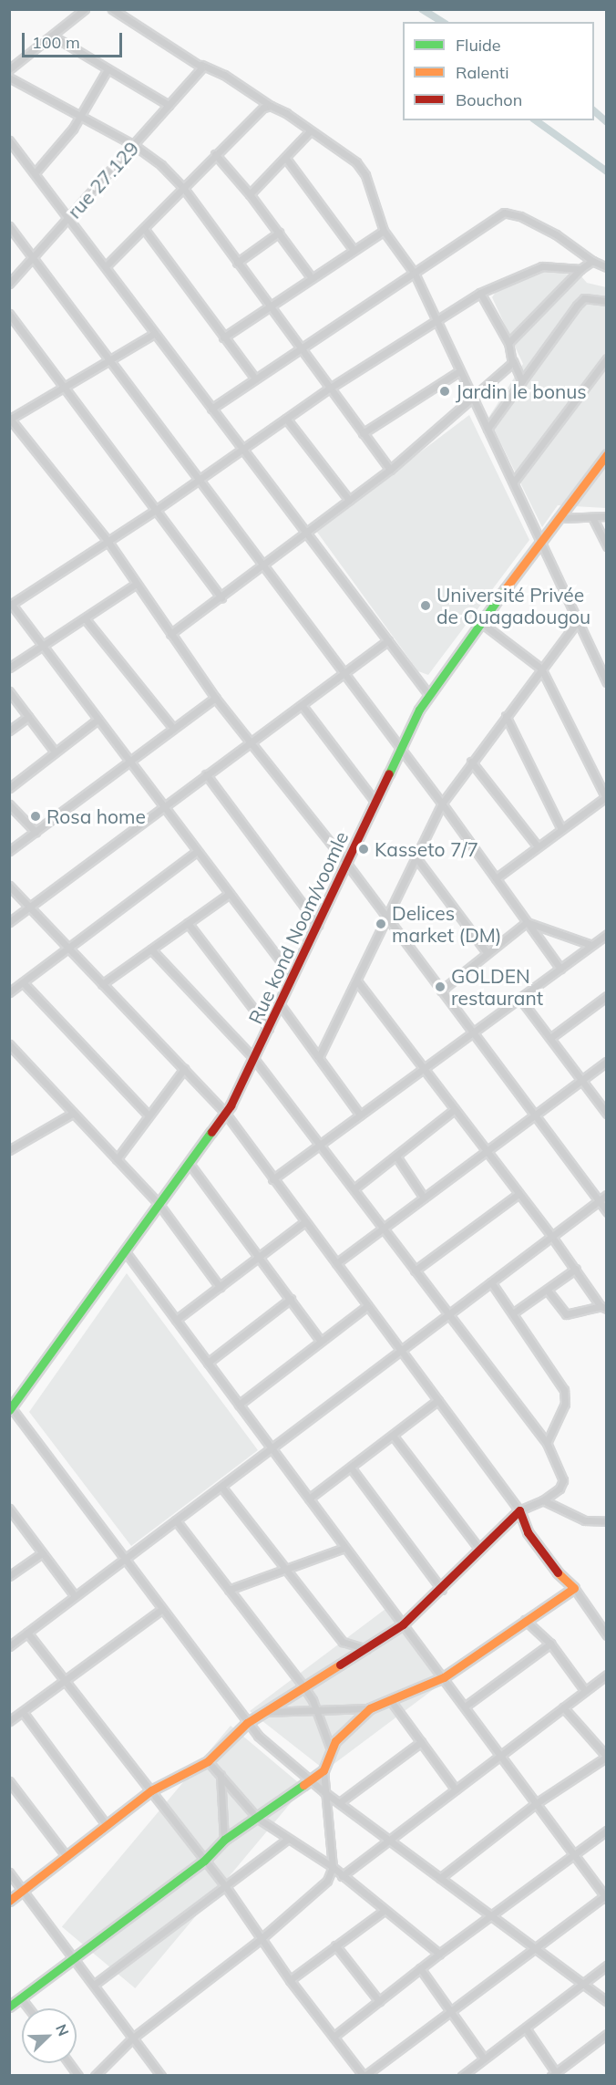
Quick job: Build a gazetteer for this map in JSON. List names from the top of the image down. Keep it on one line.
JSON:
{"streets":{"street":["rue 27.129","Rue kond Noom/voomle"]},"places":["Jardin le bonus","Université Privée de Ouagadougou","Rosa home","Kasseto 7/7","Delices market (DM)","GOLDEN restaurant"],"legend":["Fluide","Ralenti","Bouchon"],"scale_bar":"100 m","north":"top right"}
